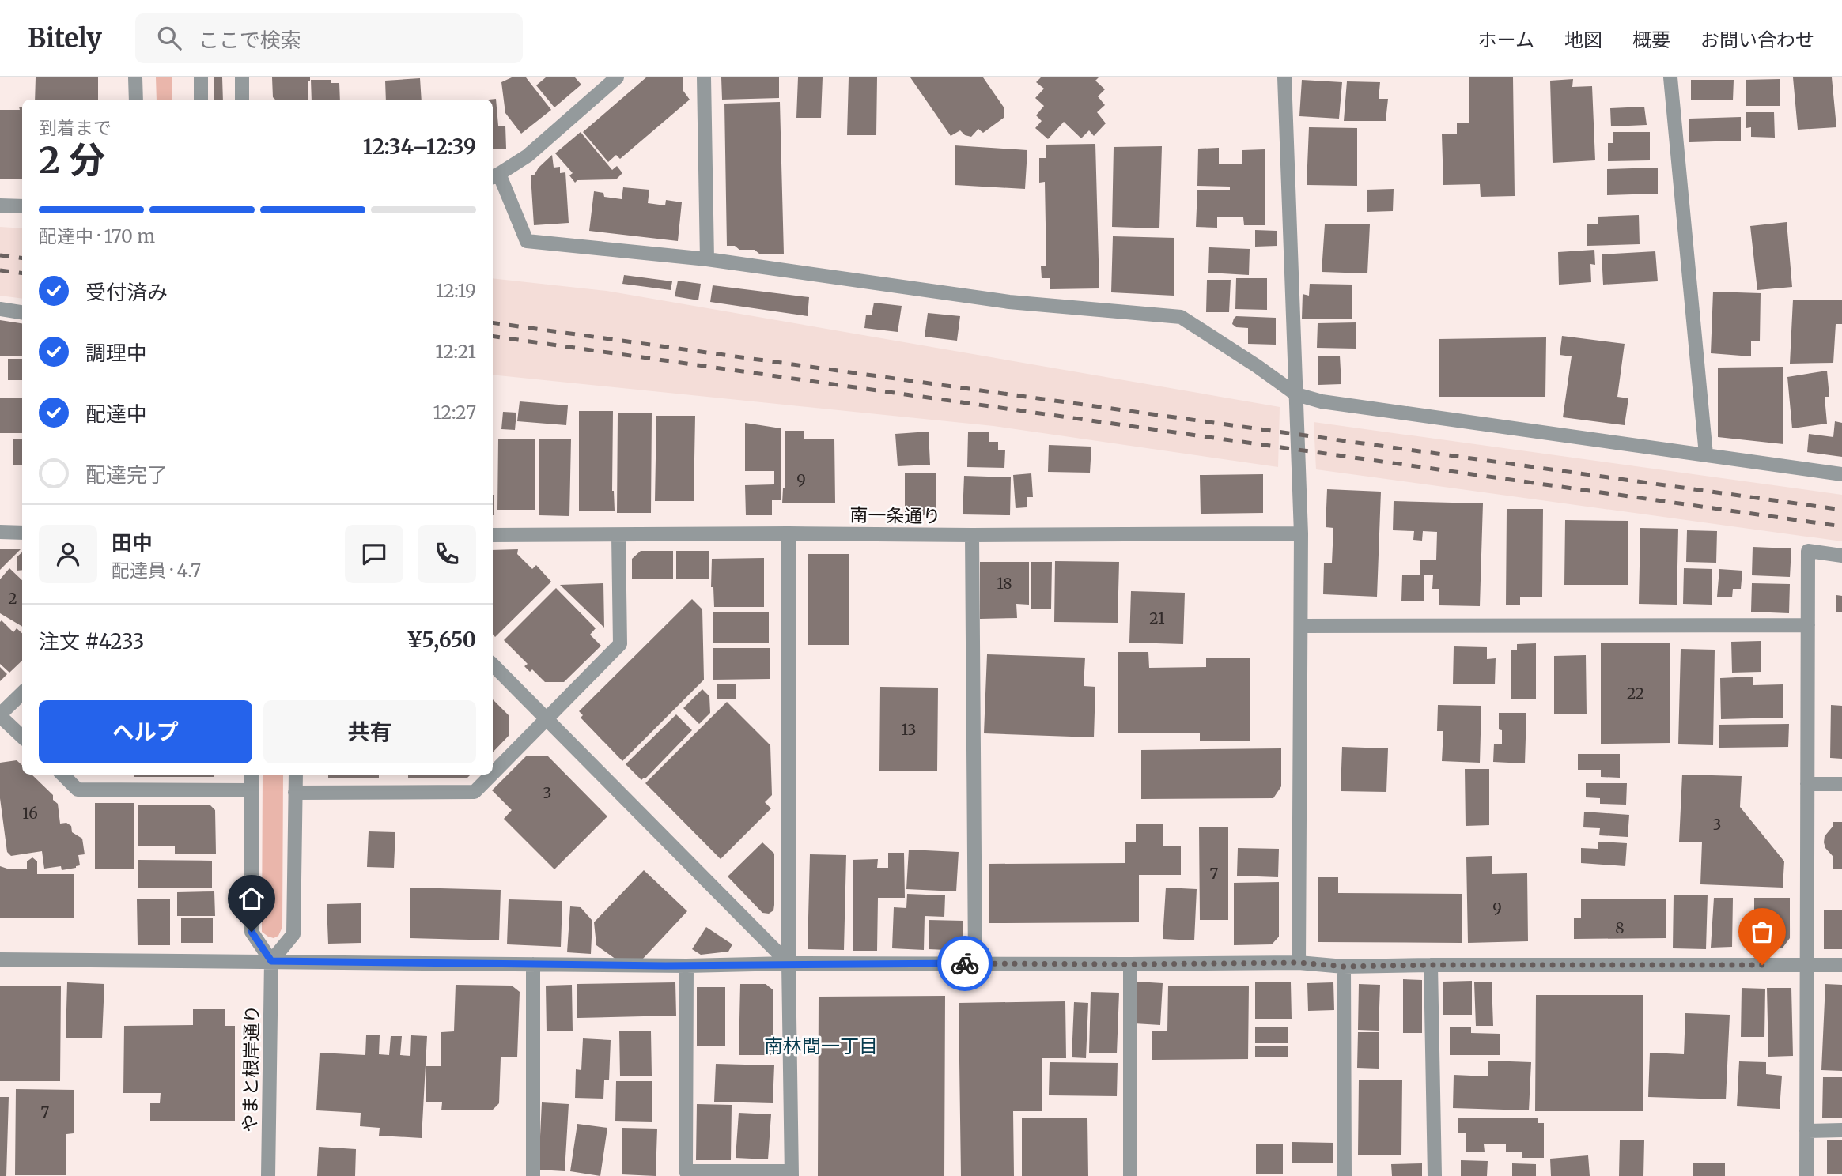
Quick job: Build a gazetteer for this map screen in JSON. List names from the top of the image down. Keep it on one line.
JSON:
{"streets":{"street":["南一条通り","やまと根岸通り"]},"districts":["南林間一丁目"],"house_numbers":["9","18","2","21","22","13","3","16","3","7","9","8","7"],"page":{"header":"Bitely","search":"ここで検索","nav":["ホーム","地図","概要","お問い合わせ"],"heading":["2 分","到着まで","12:34–12:39"],"panel":["田中","配達員 · 4.7","注文 #4233","¥5,650"],"bar":"配達中 · 170 m","list":[["受付済み","12:19"],["調理中","12:21"],["配達中","12:27"],"配達完了"],"buttons":["ヘルプ","共有"]}}
